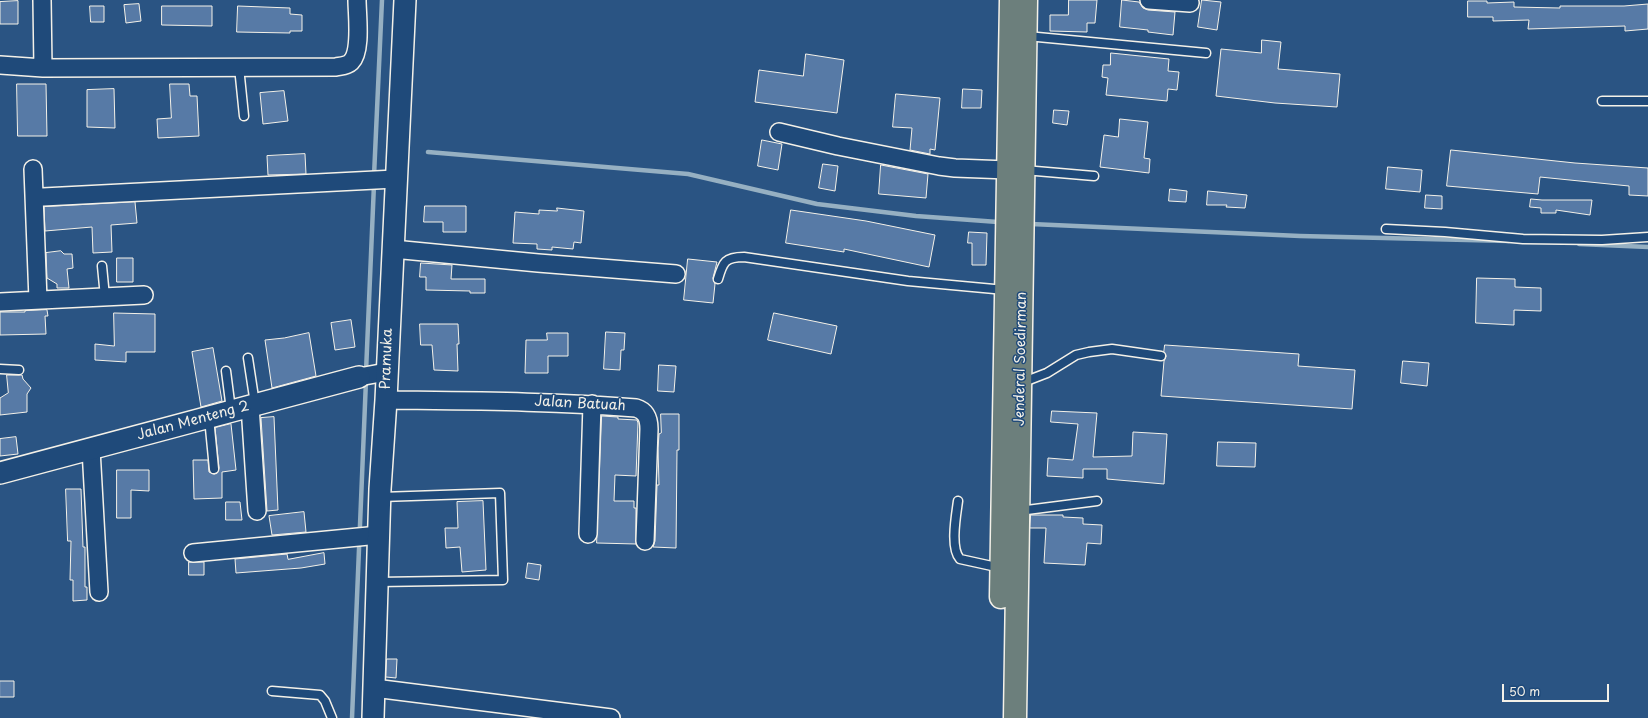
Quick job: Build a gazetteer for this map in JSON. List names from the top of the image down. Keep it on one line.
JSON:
{"streets":{"highway":["Jenderal Soedirman"],"street":["Pramuka","Jalan Batuah","Jalan Menteng 2"]},"crossings":[["Pramuka","Jalan Batuah"],["Pramuka","Jalan Menteng 2"]],"scale_bar":"50 m"}
